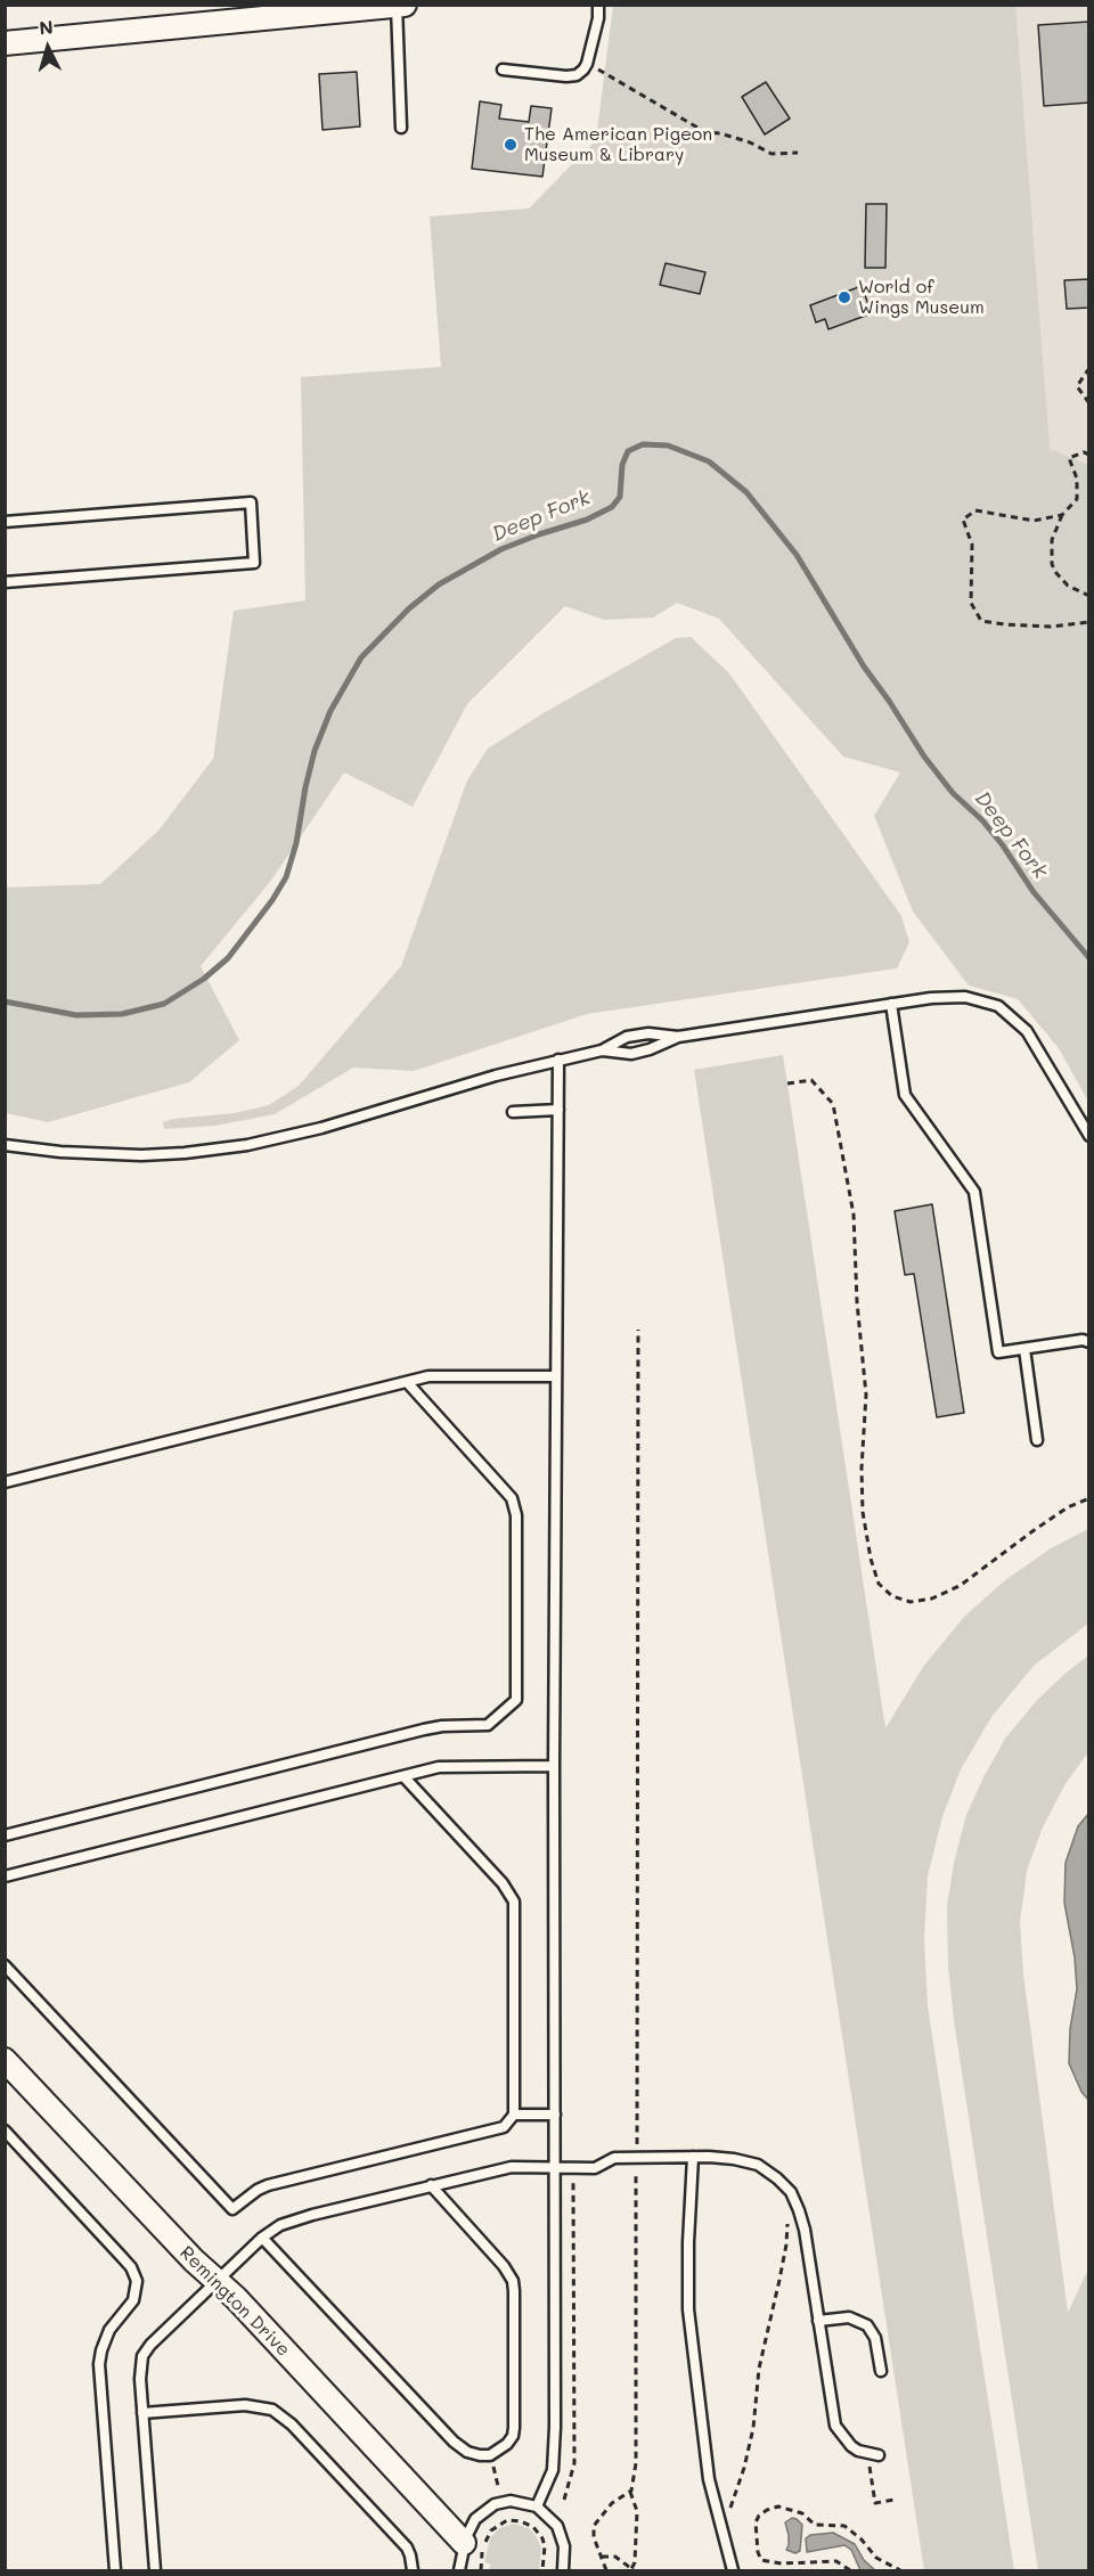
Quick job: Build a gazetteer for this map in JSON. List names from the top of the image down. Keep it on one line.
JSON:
{"streets":{"street":["Remington Drive"]},"water":["Deep Fork"],"places":["The American Pigeon Museum & Library","World of Wings Museum"],"north":"top"}
